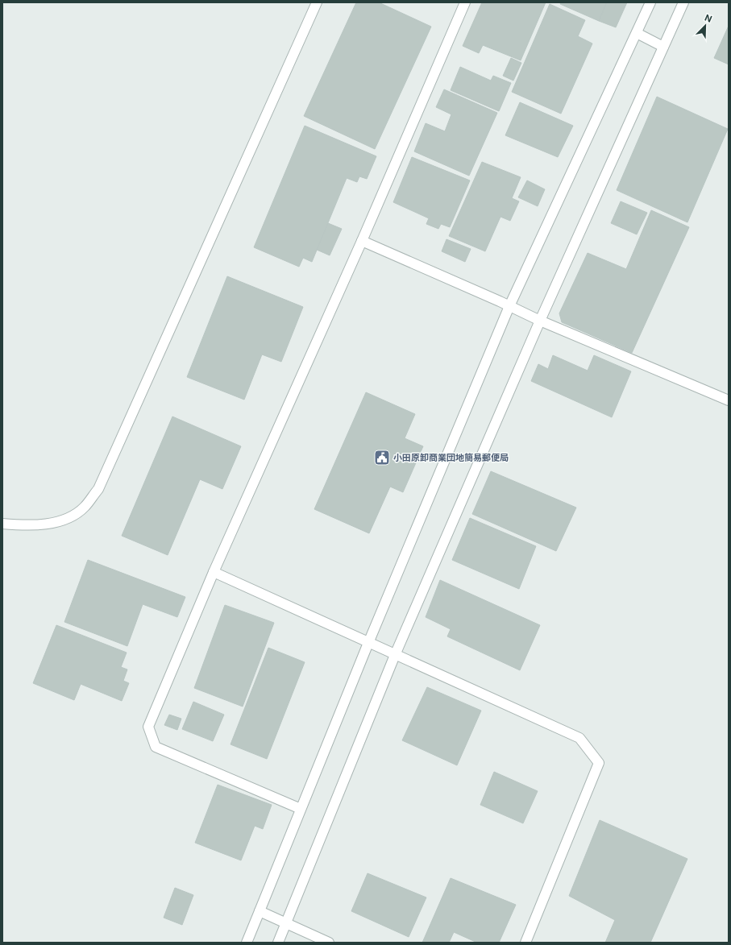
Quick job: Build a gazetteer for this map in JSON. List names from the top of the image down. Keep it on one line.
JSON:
{"places":{"public building":["小田原卸商業団地簡易郵便局"]},"north":"top right"}
